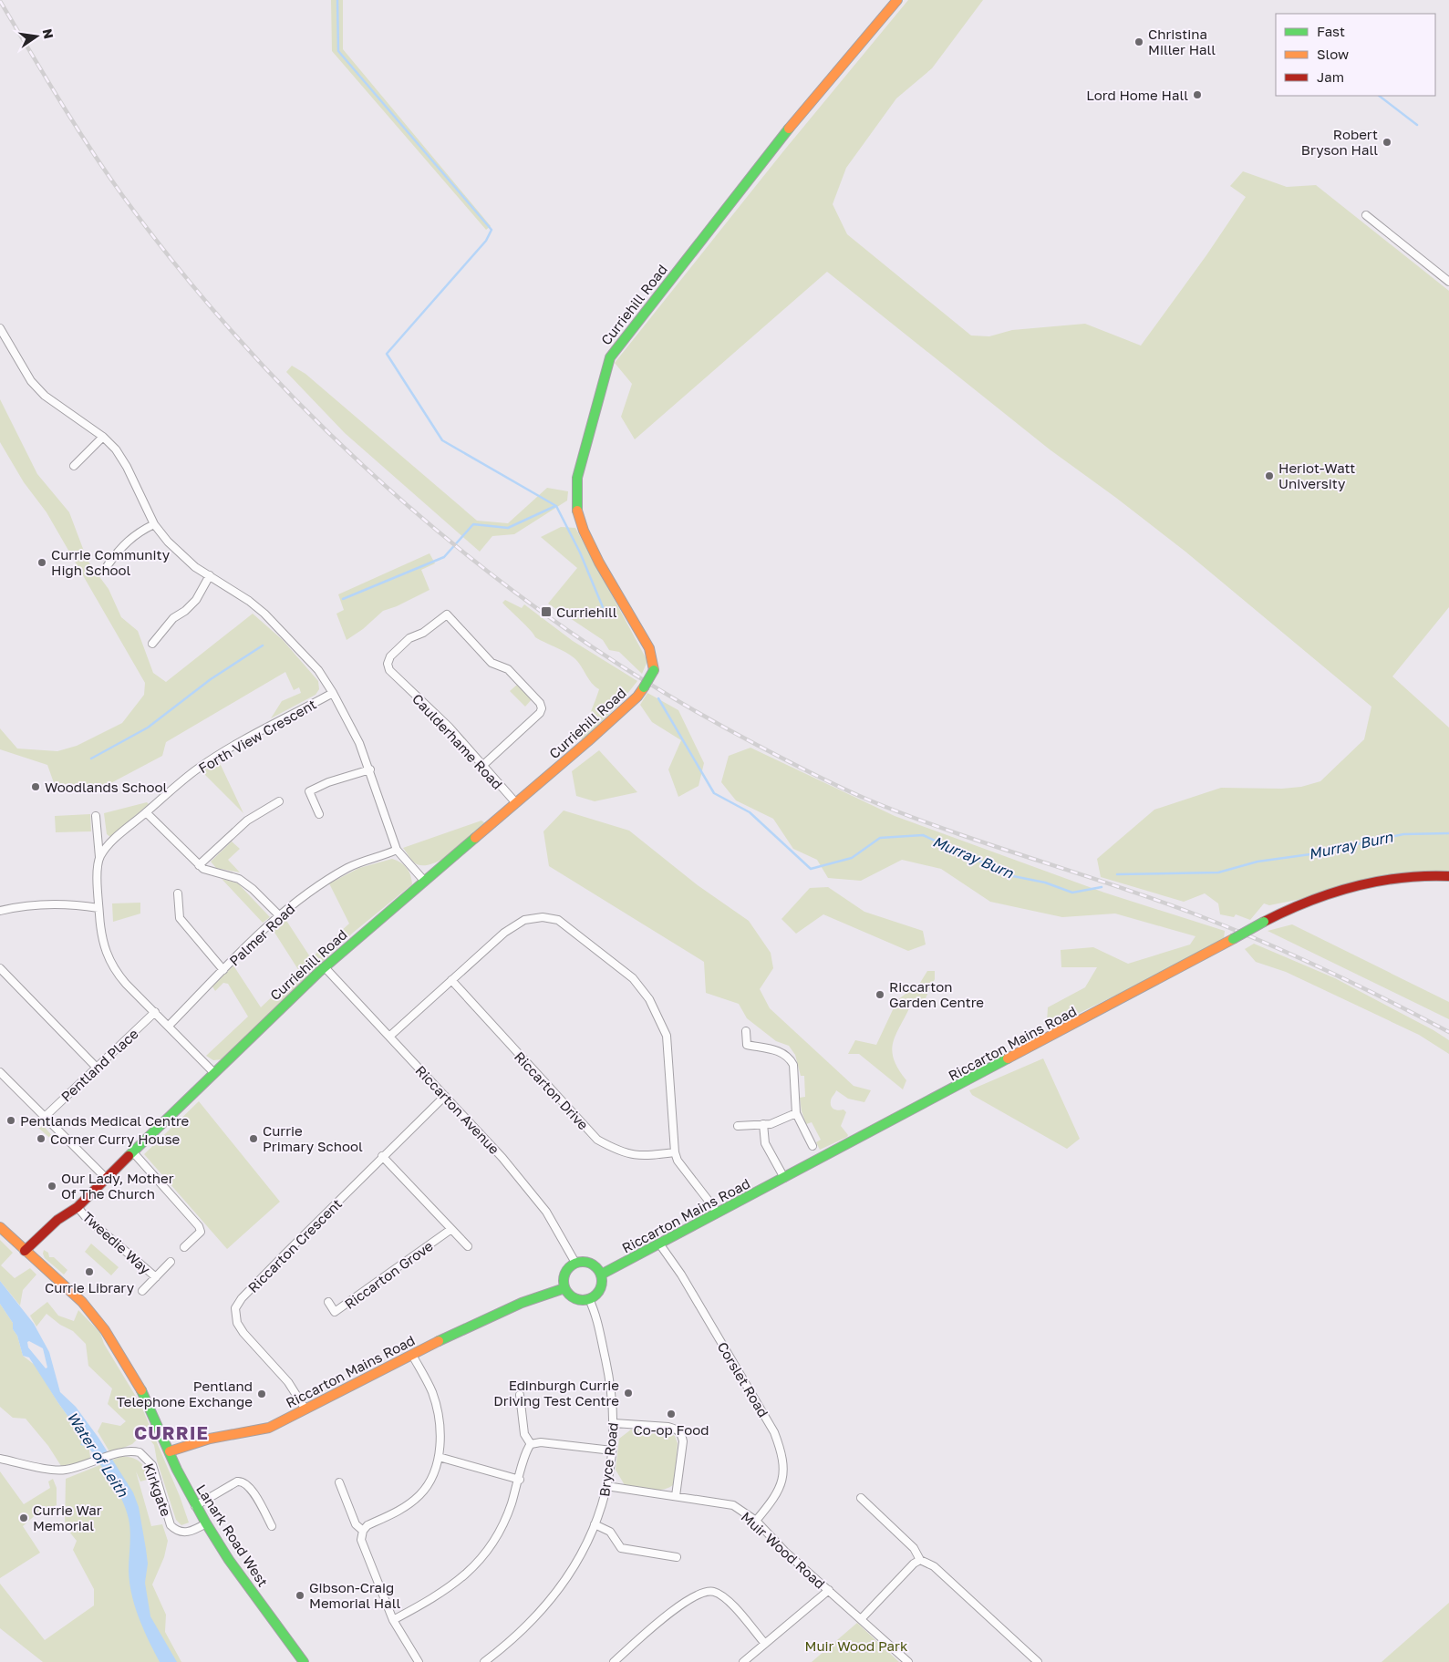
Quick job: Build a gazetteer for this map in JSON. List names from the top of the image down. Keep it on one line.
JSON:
{"streets":{"street":["Curriehill Road","Forth View Crescent","Caulderhame Road","Palmer Road","Riccarton Mains Road","Pentland Place","Riccarton Drive","Riccarton Avenue","Tweedie Way","Riccarton Crescent","Riccarton Grove","Corslet Road","Bryce Road","Kirkgate","Lanark Road West","Muir Wood Road"]},"crossings":[["Curriehill Road","Caulderhame Road"],["Curriehill Road","Riccarton Avenue"],["Curriehill Road","Tweedie Way"],["Curriehill Road","Lanark Road West"],["Riccarton Mains Road","Riccarton Avenue"],["Riccarton Mains Road","Riccarton Crescent"],["Riccarton Mains Road","Corslet Road"],["Riccarton Mains Road","Bryce Road"],["Riccarton Mains Road","Lanark Road West"],["Riccarton Avenue","Riccarton Crescent"],["Riccarton Avenue","Bryce Road"],["Corslet Road","Muir Wood Road"],["Bryce Road","Muir Wood Road"],["Kirkgate","Lanark Road West"]],"districts":["CURRIE"],"water":["Murray Burn","Water of Leith"],"parks":["Muir Wood Park"],"places":{"other":["Christina Miller Hall","Lord Home Hall","Robert Bryson Hall","Heriot-Watt University","Currie Community High School","Woodlands School","Riccarton Garden Centre","Pentlands Medical Centre","Corner Curry House","Currie Primary School","Our Lady, Mother Of The Church","Currie Library","Edinburgh Currie Driving Test Centre","Pentland Telephone Exchange","Co-op Food","Currie War Memorial","Gibson-Craig Memorial Hall"],"transit":["Curriehill"]},"legend":["Fast","Slow","Jam"],"north":"right"}
